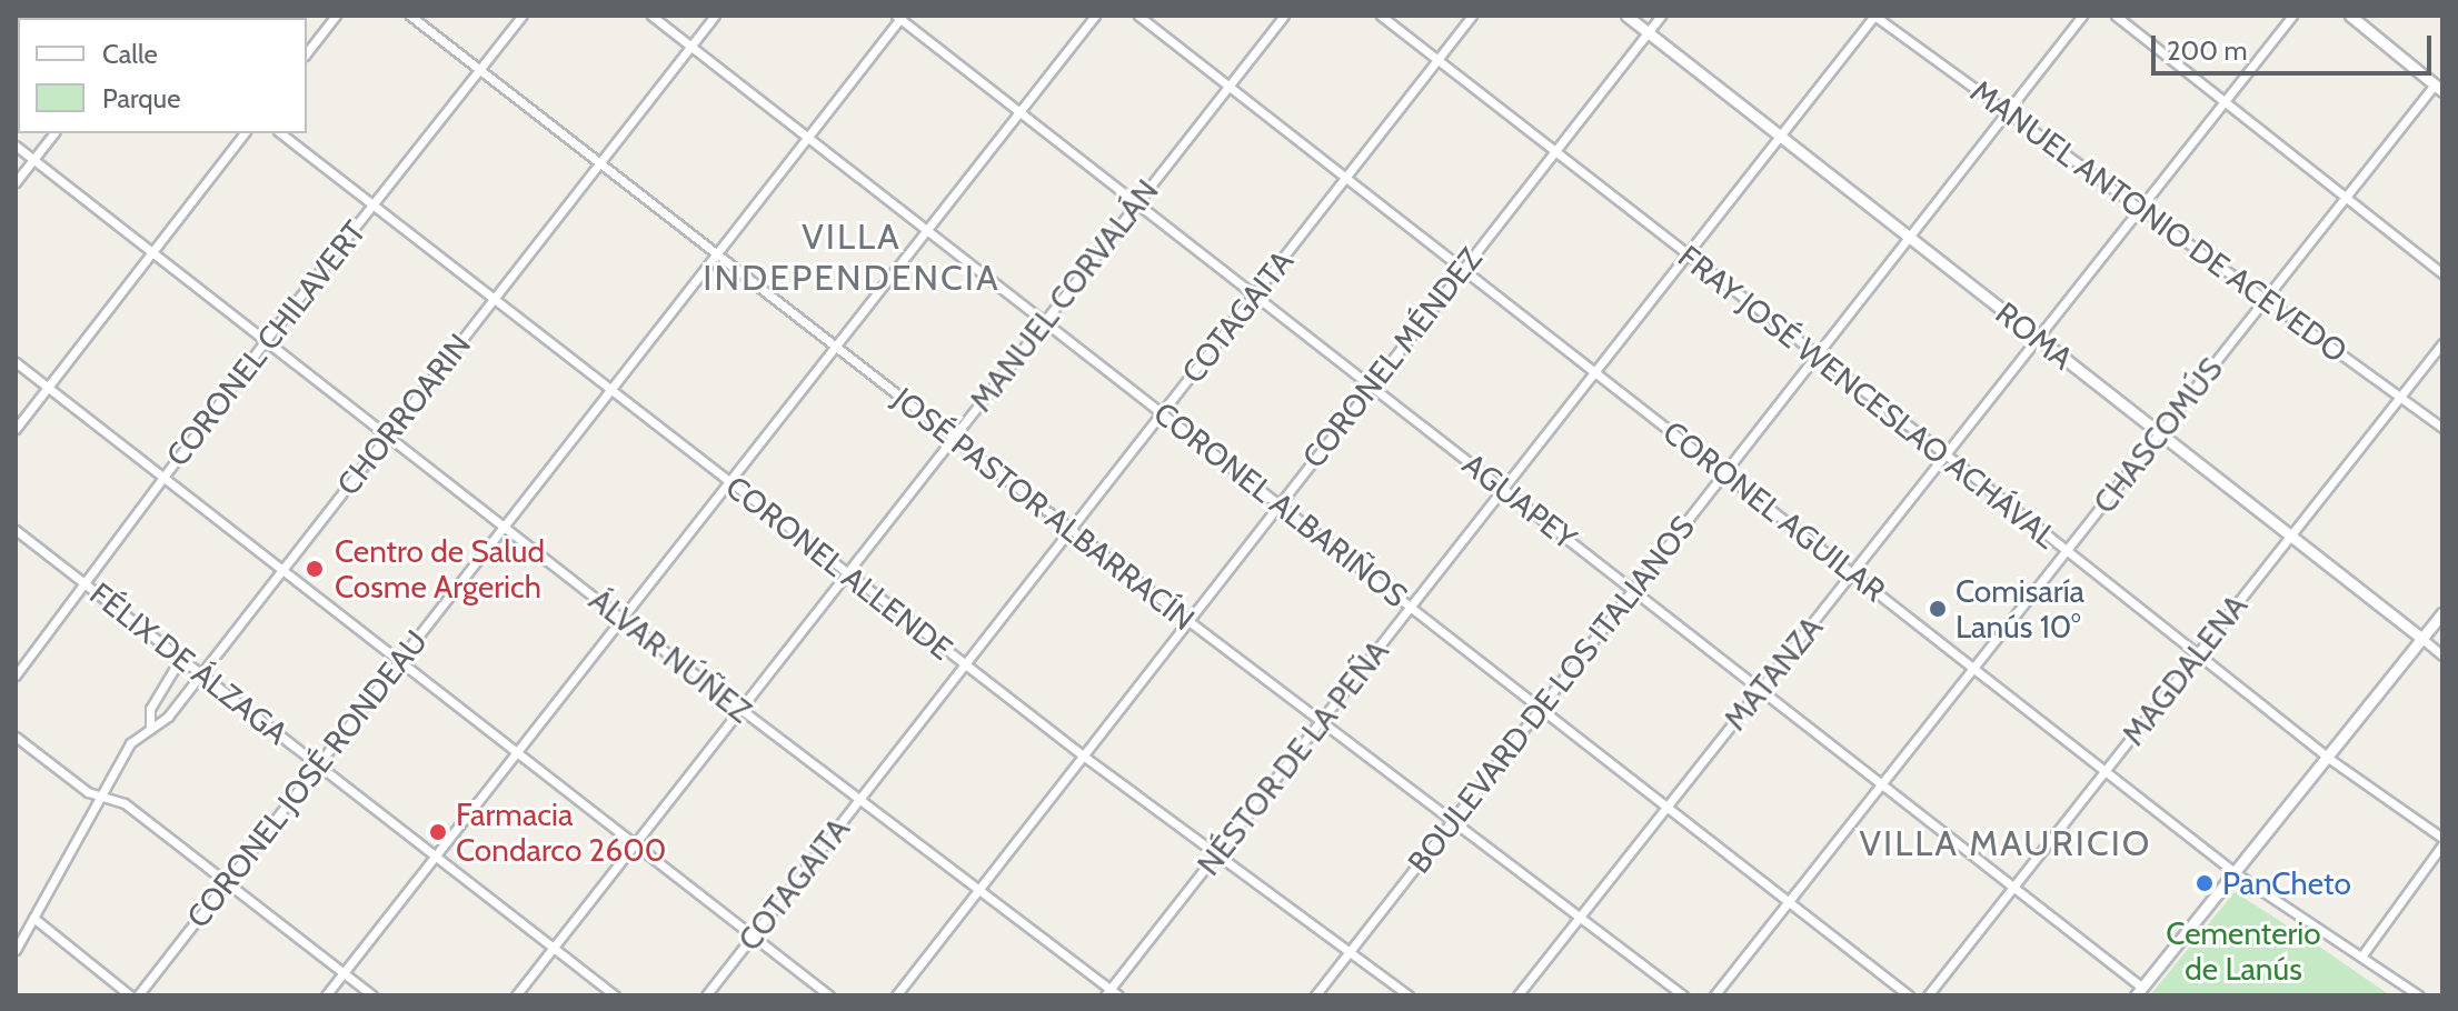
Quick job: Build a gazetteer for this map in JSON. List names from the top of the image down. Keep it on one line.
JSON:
{"streets":{"street":["MANUEL ANTONIO DE ACEVEDO","MANUEL CORVALÁN","COTAGAITA","ROMA","CORONEL CHILAVERT","CORONEL MÉNDEZ","FRAY JOSÉ WENCESLAO ACHÁVAL","CHORROARIN","CHASCOMÚS","AGUAPEY","CORONEL ALBARIÑOS","JOSÉ PASTOR ALBARRACÍN","CORONEL AGUILAR","CORONEL ALLENDE","ÁLVAR NÚÑEZ","FÉLIX DE ÁLZAGA","MAGDALENA","MATANZA","BOULEVARD DE LOS ITALIANOS","NÉSTOR DE LA PEÑA","CORONEL JOSÉ RONDEAU"]},"crossings":[["MANUEL ANTONIO DE ACEVEDO","CHASCOMÚS"],["MANUEL ANTONIO DE ACEVEDO","MAGDALENA"],["MANUEL ANTONIO DE ACEVEDO","MATANZA"],["MANUEL ANTONIO DE ACEVEDO","BOULEVARD DE LOS ITALIANOS"],["MANUEL ANTONIO DE ACEVEDO","NÉSTOR DE LA PEÑA"],["MANUEL CORVALÁN","AGUAPEY"],["MANUEL CORVALÁN","CORONEL ALBARIÑOS"],["MANUEL CORVALÁN","JOSÉ PASTOR ALBARRACÍN"],["MANUEL CORVALÁN","CORONEL AGUILAR"],["MANUEL CORVALÁN","CORONEL ALLENDE"],["MANUEL CORVALÁN","ÁLVAR NÚÑEZ"],["MANUEL CORVALÁN","FÉLIX DE ÁLZAGA"],["COTAGAITA","FRAY JOSÉ WENCESLAO ACHÁVAL"],["COTAGAITA","AGUAPEY"],["COTAGAITA","CORONEL ALBARIÑOS"],["COTAGAITA","JOSÉ PASTOR ALBARRACÍN"],["COTAGAITA","CORONEL AGUILAR"],["COTAGAITA","CORONEL ALLENDE"],["COTAGAITA","ÁLVAR NÚÑEZ"],["ROMA","CORONEL MÉNDEZ"],["ROMA","CHASCOMÚS"],["ROMA","MAGDALENA"],["ROMA","MATANZA"],["ROMA","BOULEVARD DE LOS ITALIANOS"],["ROMA","NÉSTOR DE LA PEÑA"],["CORONEL CHILAVERT","JOSÉ PASTOR ALBARRACÍN"],["CORONEL CHILAVERT","CORONEL ALLENDE"],["CORONEL CHILAVERT","ÁLVAR NÚÑEZ"],["CORONEL CHILAVERT","FÉLIX DE ÁLZAGA"],["CORONEL MÉNDEZ","FRAY JOSÉ WENCESLAO ACHÁVAL"],["CORONEL MÉNDEZ","AGUAPEY"],["CORONEL MÉNDEZ","CORONEL ALBARIÑOS"],["CORONEL MÉNDEZ","JOSÉ PASTOR ALBARRACÍN"],["CORONEL MÉNDEZ","CORONEL AGUILAR"],["CORONEL MÉNDEZ","CORONEL ALLENDE"],["CORONEL MÉNDEZ","ÁLVAR NÚÑEZ"],["FRAY JOSÉ WENCESLAO ACHÁVAL","CHASCOMÚS"],["FRAY JOSÉ WENCESLAO ACHÁVAL","MAGDALENA"],["FRAY JOSÉ WENCESLAO ACHÁVAL","MATANZA"],["FRAY JOSÉ WENCESLAO ACHÁVAL","BOULEVARD DE LOS ITALIANOS"],["FRAY JOSÉ WENCESLAO ACHÁVAL","NÉSTOR DE LA PEÑA"],["CHORROARIN","CORONEL ALBARIÑOS"],["CHORROARIN","JOSÉ PASTOR ALBARRACÍN"],["CHORROARIN","CORONEL ALLENDE"],["CHORROARIN","ÁLVAR NÚÑEZ"],["CHORROARIN","FÉLIX DE ÁLZAGA"],["CHASCOMÚS","AGUAPEY"],["CHASCOMÚS","CORONEL ALBARIÑOS"],["CHASCOMÚS","CORONEL AGUILAR"],["AGUAPEY","MAGDALENA"],["AGUAPEY","MATANZA"],["AGUAPEY","BOULEVARD DE LOS ITALIANOS"],["AGUAPEY","NÉSTOR DE LA PEÑA"],["AGUAPEY","CORONEL JOSÉ RONDEAU"],["CORONEL ALBARIÑOS","MATANZA"],["CORONEL ALBARIÑOS","BOULEVARD DE LOS ITALIANOS"],["CORONEL ALBARIÑOS","NÉSTOR DE LA PEÑA"],["CORONEL ALBARIÑOS","CORONEL JOSÉ RONDEAU"],["JOSÉ PASTOR ALBARRACÍN","MATANZA"],["JOSÉ PASTOR ALBARRACÍN","BOULEVARD DE LOS ITALIANOS"],["JOSÉ PASTOR ALBARRACÍN","NÉSTOR DE LA PEÑA"],["JOSÉ PASTOR ALBARRACÍN","CORONEL JOSÉ RONDEAU"],["CORONEL AGUILAR","MAGDALENA"],["CORONEL AGUILAR","MATANZA"],["CORONEL AGUILAR","BOULEVARD DE LOS ITALIANOS"],["CORONEL AGUILAR","NÉSTOR DE LA PEÑA"],["CORONEL ALLENDE","BOULEVARD DE LOS ITALIANOS"],["CORONEL ALLENDE","NÉSTOR DE LA PEÑA"],["CORONEL ALLENDE","CORONEL JOSÉ RONDEAU"],["ÁLVAR NÚÑEZ","NÉSTOR DE LA PEÑA"],["ÁLVAR NÚÑEZ","CORONEL JOSÉ RONDEAU"],["FÉLIX DE ÁLZAGA","CORONEL JOSÉ RONDEAU"]],"districts":["VILLA INDEPENDENCIA","VILLA MAURICIO"],"parks":["Cementerio de Lanús"],"places":["Centro de Salud Cosme Argerich","Comisaría Lanús 10°","Farmacia Condarco 2600","PanCheto"],"legend":["Calle","Parque"],"scale_bar":"200 m"}
